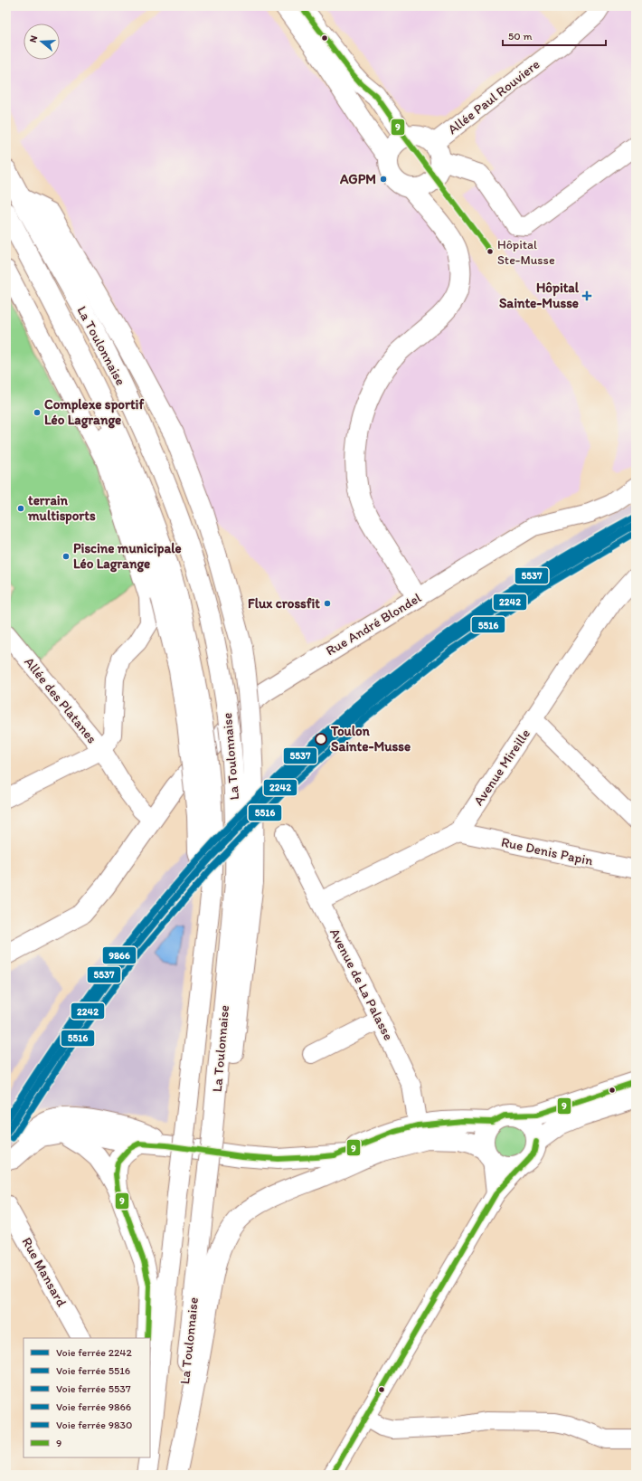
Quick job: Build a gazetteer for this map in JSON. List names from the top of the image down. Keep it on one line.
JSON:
{"streets":{"main road":["La Toulonnaise","Rue André Blondel"],"street":["Allée Paul Rouviere","Allée des Platanes","Avenue Mireille","Rue Denis Papin","Avenue de La Palasse","Rue Mansard"]},"crossings":[["Rue André Blondel","Allée des Platanes"],["Avenue Mireille","Rue Denis Papin"]],"places":{"other":["AGPM","Hôpital Ste-Musse","Complexe sportif Léo Lagrange","terrain multisports","Piscine municipale Léo Lagrange","Flux crossfit","Toulon Sainte-Musse"],"health":["Hôpital Sainte-Musse"]},"lines":["transit line 9","rail line 5537","rail line 9866","rail line 9830","rail line 2242","rail line 5516"],"legend":["Voie ferrée 2242","Voie ferrée 5516","Voie ferrée 5537","Voie ferrée 9866","Voie ferrée 9830","9"],"scale_bar":"50 m","north":"left"}
